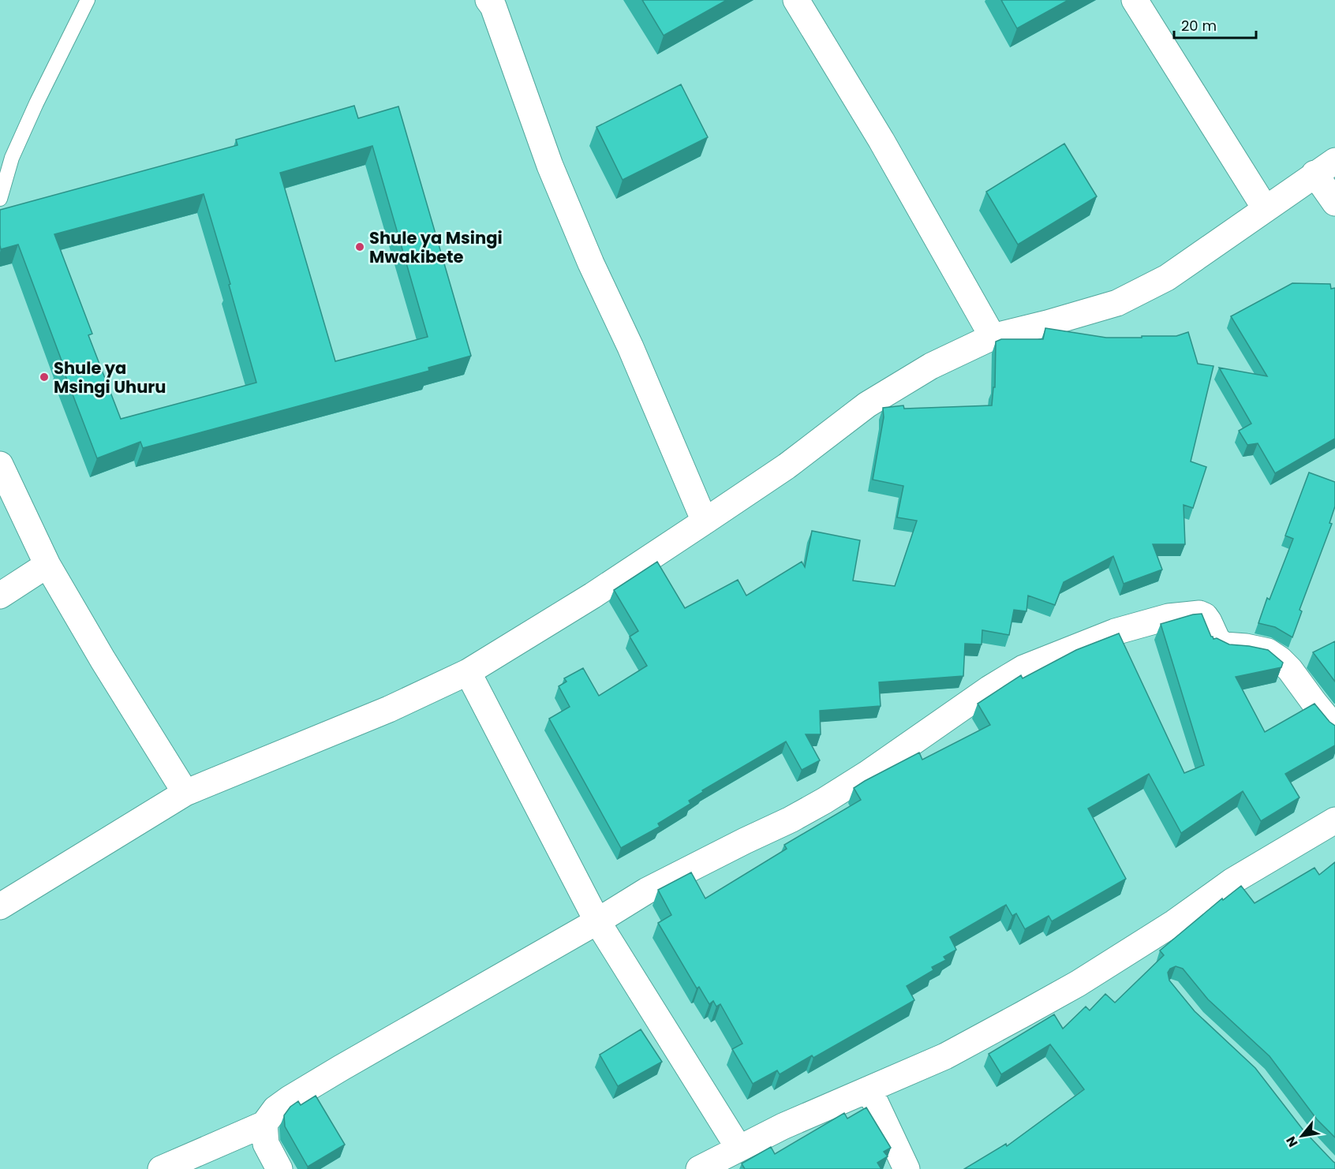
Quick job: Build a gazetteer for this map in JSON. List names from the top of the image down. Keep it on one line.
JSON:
{"places":["Shule ya Msingi Mwakibete","Shule ya Msingi Uhuru"],"scale_bar":"20 m","north":"bottom left"}
